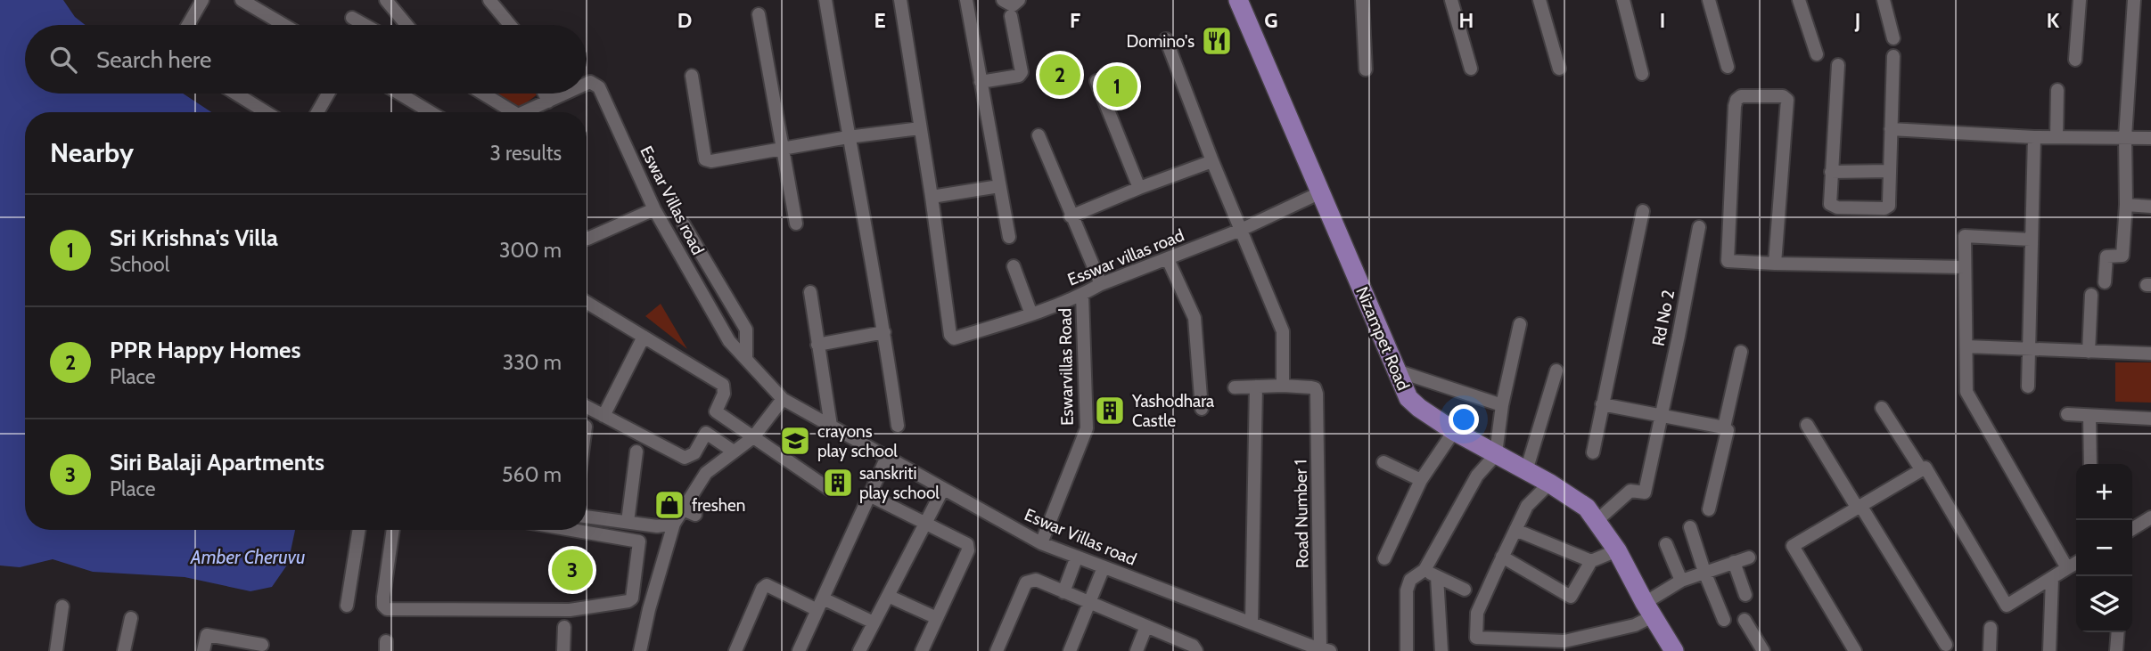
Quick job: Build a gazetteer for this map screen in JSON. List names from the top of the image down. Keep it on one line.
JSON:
{"streets":{"main road":["Nizampet Road"],"street":["Eswar Villas road","Esswar villas road","Rd No 2","Eswarvillas Road","Road Number 1"]},"crossings":[["Eswar Villas road","Eswarvillas Road"],["Eswar Villas road","Road Number 1"],["Esswar villas road","Nizampet Road"],["Esswar villas road","Eswarvillas Road"],["Rd No 2","Nizampet Road"]],"water":["Amber Cheruvu"],"places":{"restaurant":["Domino's"],"building":["Yashodhara Castle","sanskriti play school"],"school or university":["crayons play school"],"shop":["freshen"]},"page":{"search":"Search here","pins":["2","1","3"],"heading":["Nearby","3 results"],"list":[{"mark":"1","name":"Sri Krishna's Villa","note":"School","value":"300 m"},{"mark":"2","name":"PPR Happy Homes","note":"Place","value":"330 m"},{"mark":"3","name":"Siri Balaji Apartments","note":"Place","value":"560 m"}],"map_buttons":["+","−"]},"grid":{"columns":["D","E","F","G","H","I","J","K"]}}
